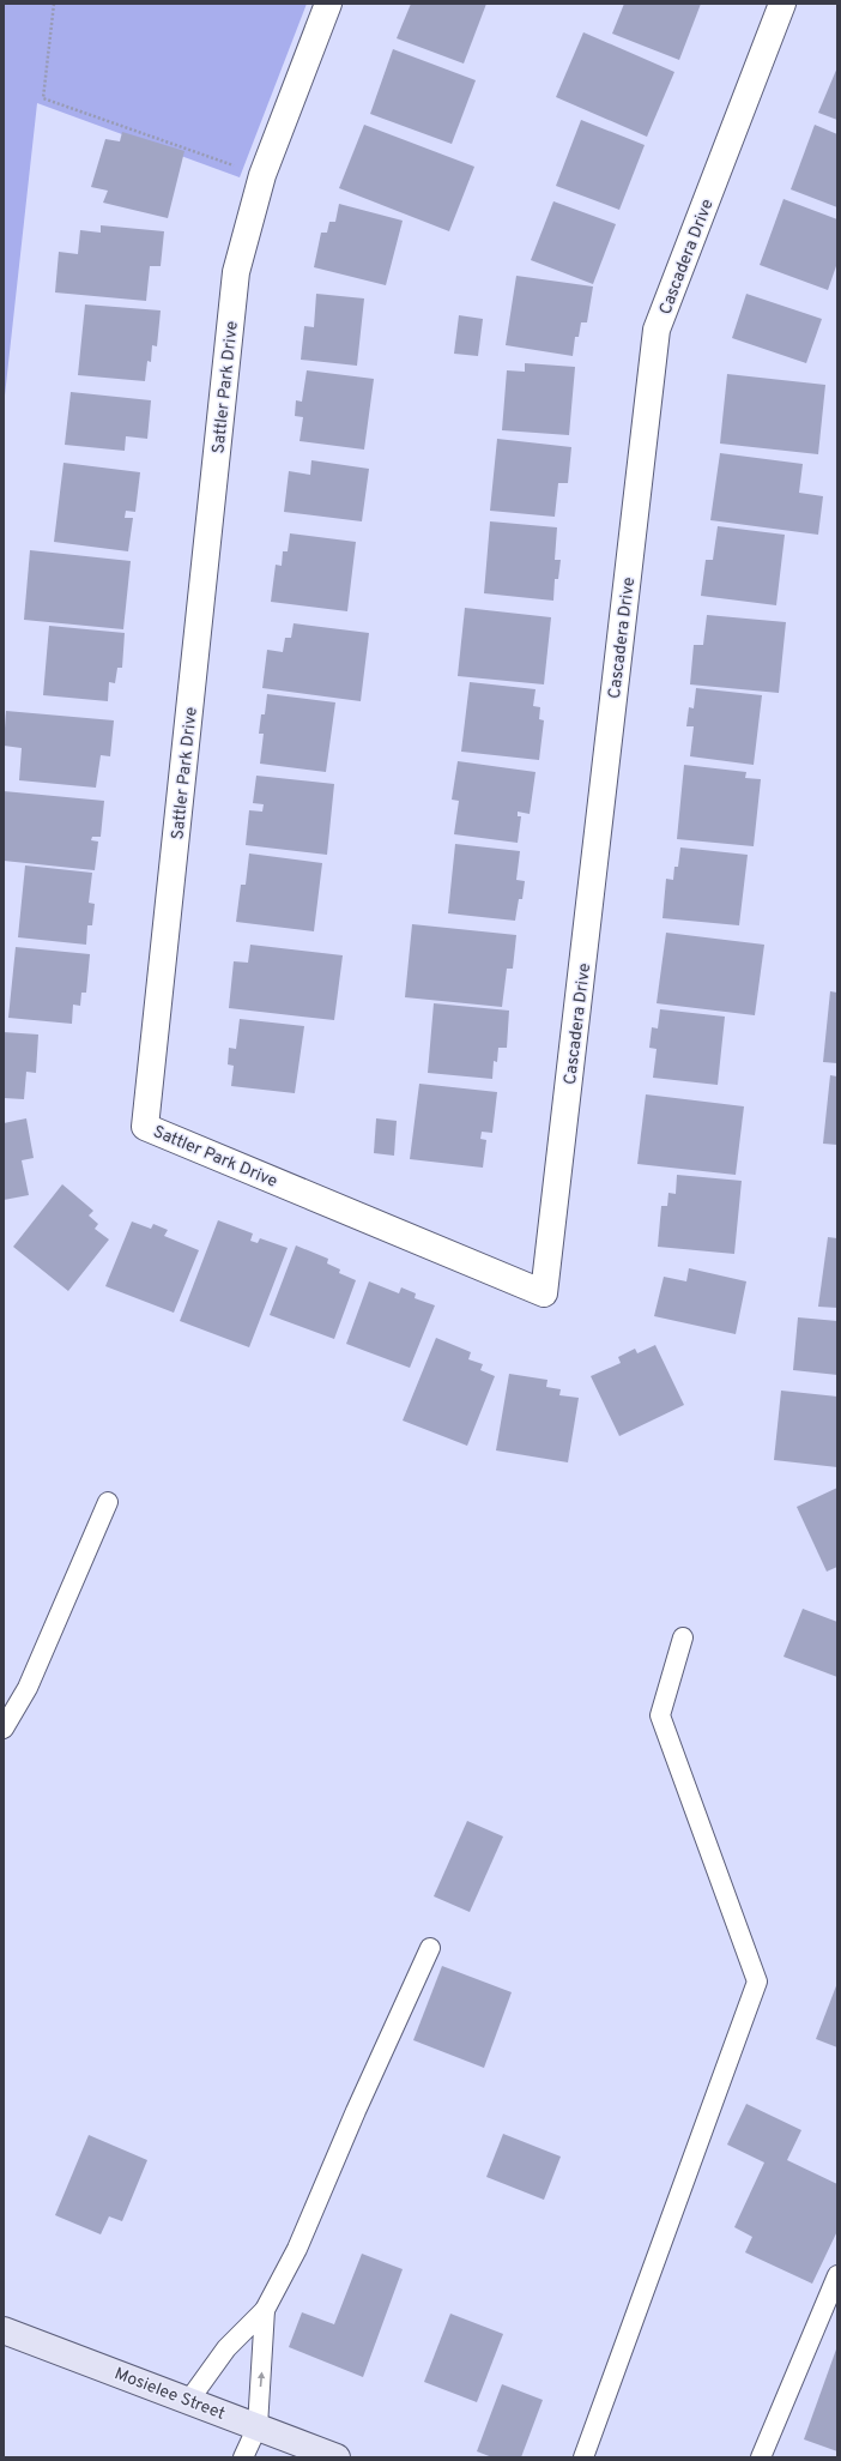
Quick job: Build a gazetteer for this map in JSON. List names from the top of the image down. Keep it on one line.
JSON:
{"streets":{"street":["Cascadera Drive","Sattler Park Drive","Mosielee Street"]},"crossings":[["Cascadera Drive","Sattler Park Drive"]]}
